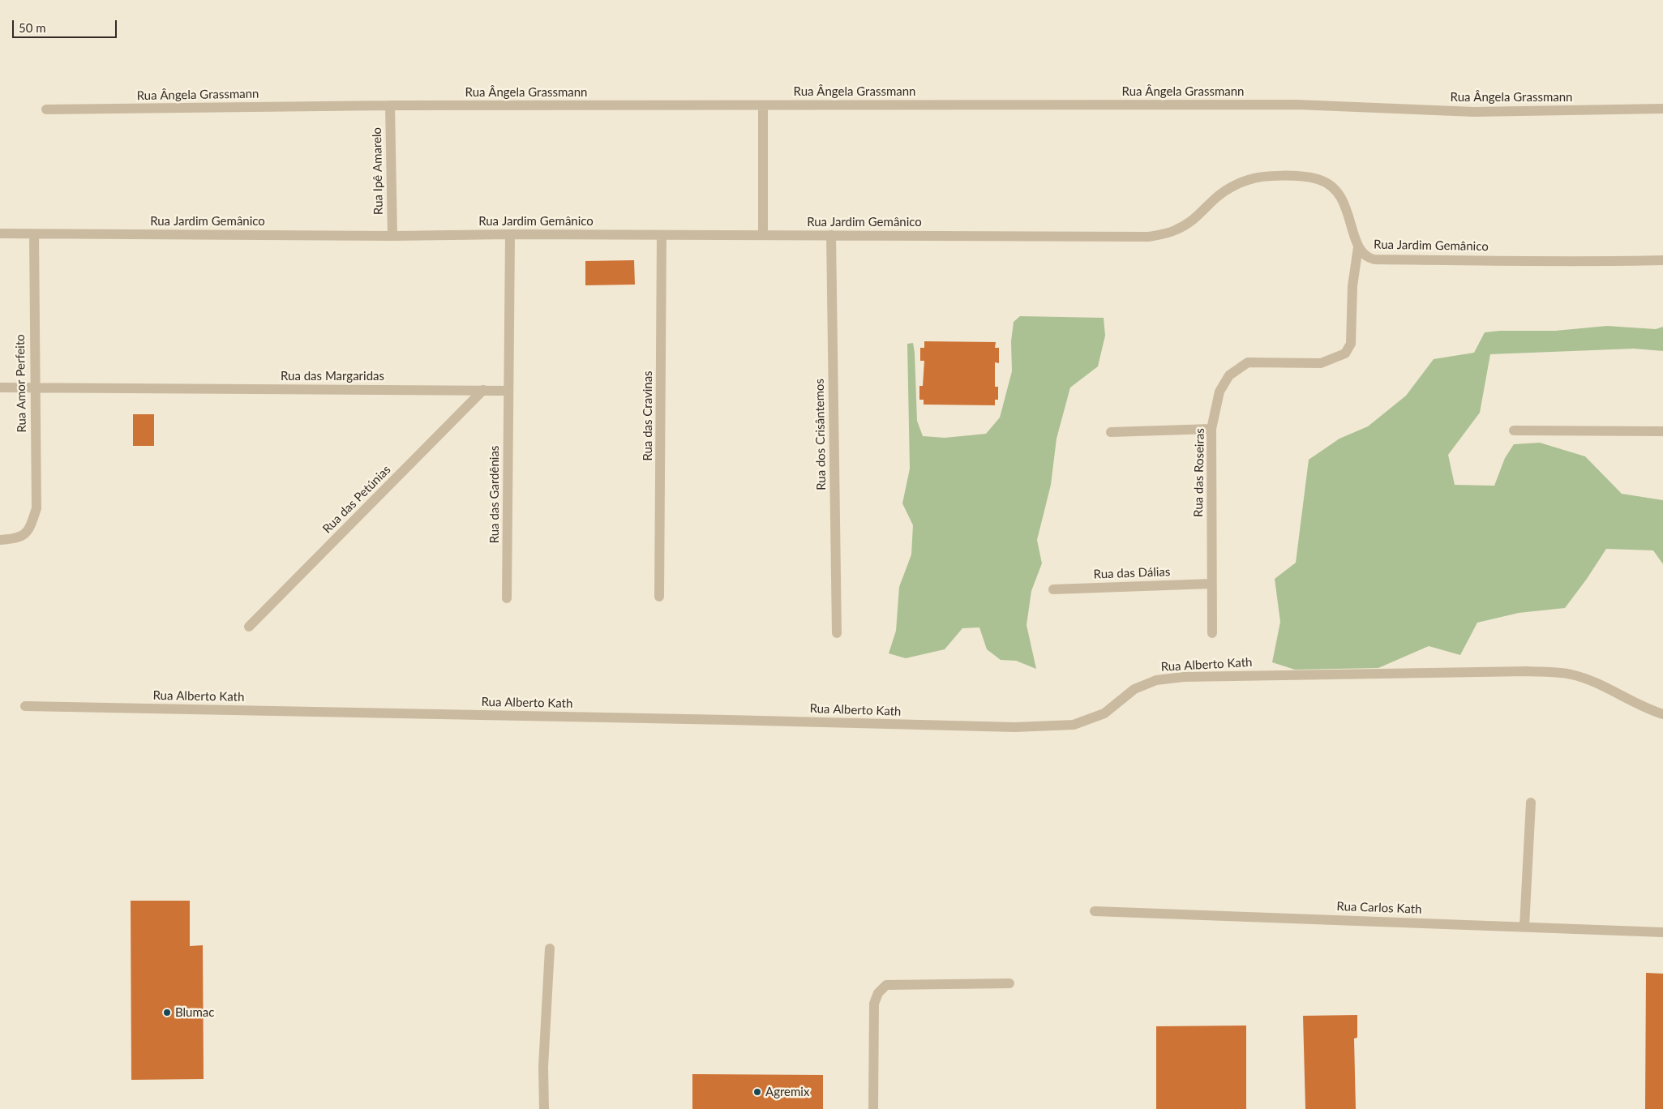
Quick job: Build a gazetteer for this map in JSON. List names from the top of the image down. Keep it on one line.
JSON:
{"streets":{"street":["Rua Ângela Grassmann","Rua Ipê Amarelo","Rua Jardim Gemânico","Rua das Margaridas","Rua Amor Perfeito","Rua das Cravinas","Rua dos Crisântemos","Rua das Roseiras","Rua das Gardênias","Rua das Petúnias","Rua das Dálias","Rua Alberto Kath","Rua Carlos Kath"]},"crossings":[["Rua Ângela Grassmann","Rua Ipê Amarelo"],["Rua Ipê Amarelo","Rua Jardim Gemânico"],["Rua Jardim Gemânico","Rua Amor Perfeito"],["Rua Jardim Gemânico","Rua das Cravinas"],["Rua Jardim Gemânico","Rua dos Crisântemos"],["Rua Jardim Gemânico","Rua das Roseiras"],["Rua das Margaridas","Rua Amor Perfeito"],["Rua das Margaridas","Rua das Gardênias"],["Rua das Margaridas","Rua das Petúnias"],["Rua das Roseiras","Rua das Dálias"]],"places":["Blumac","Agremix"],"scale_bar":"50 m"}
